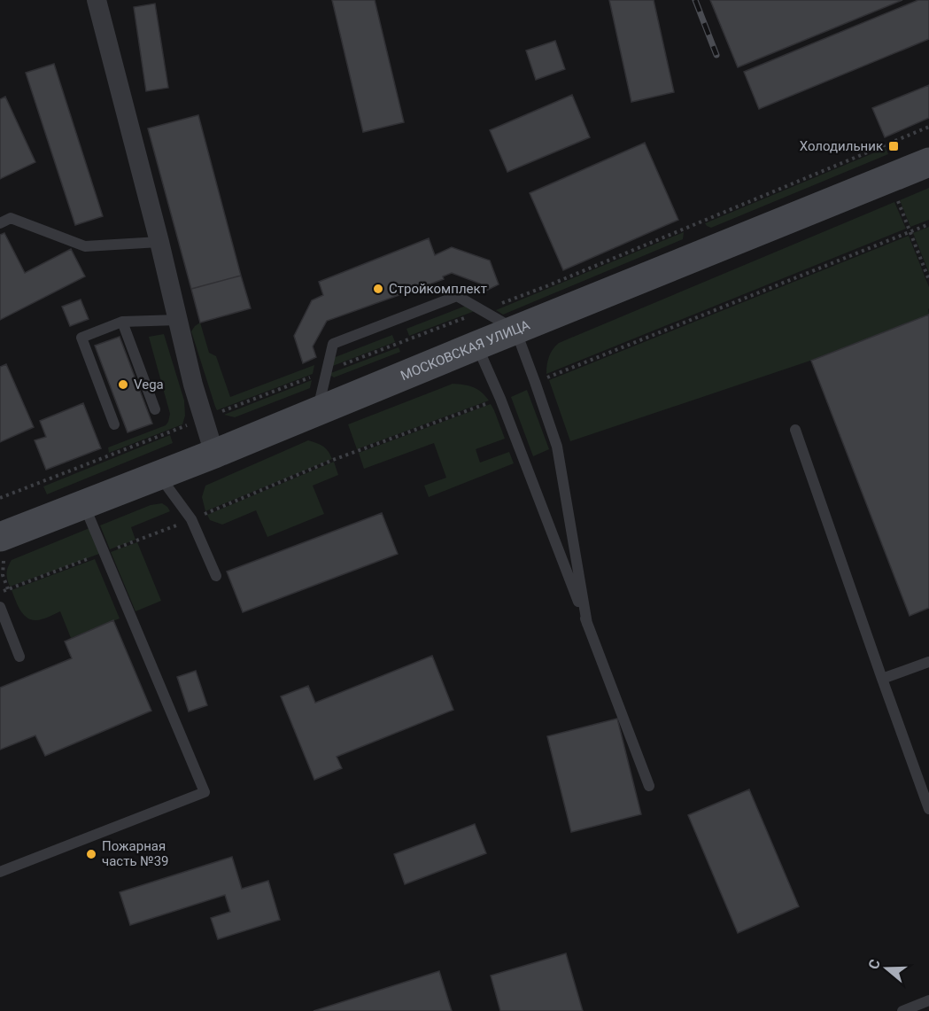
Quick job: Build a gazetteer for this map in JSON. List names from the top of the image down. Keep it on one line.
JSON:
{"streets":{"main road":["МОСКОВСКАЯ УЛИЦА"]},"places":{"transit":["Холодильник"],"other":["Стройкомплект","Vega","Пожарная часть №39"]},"north":"left"}
